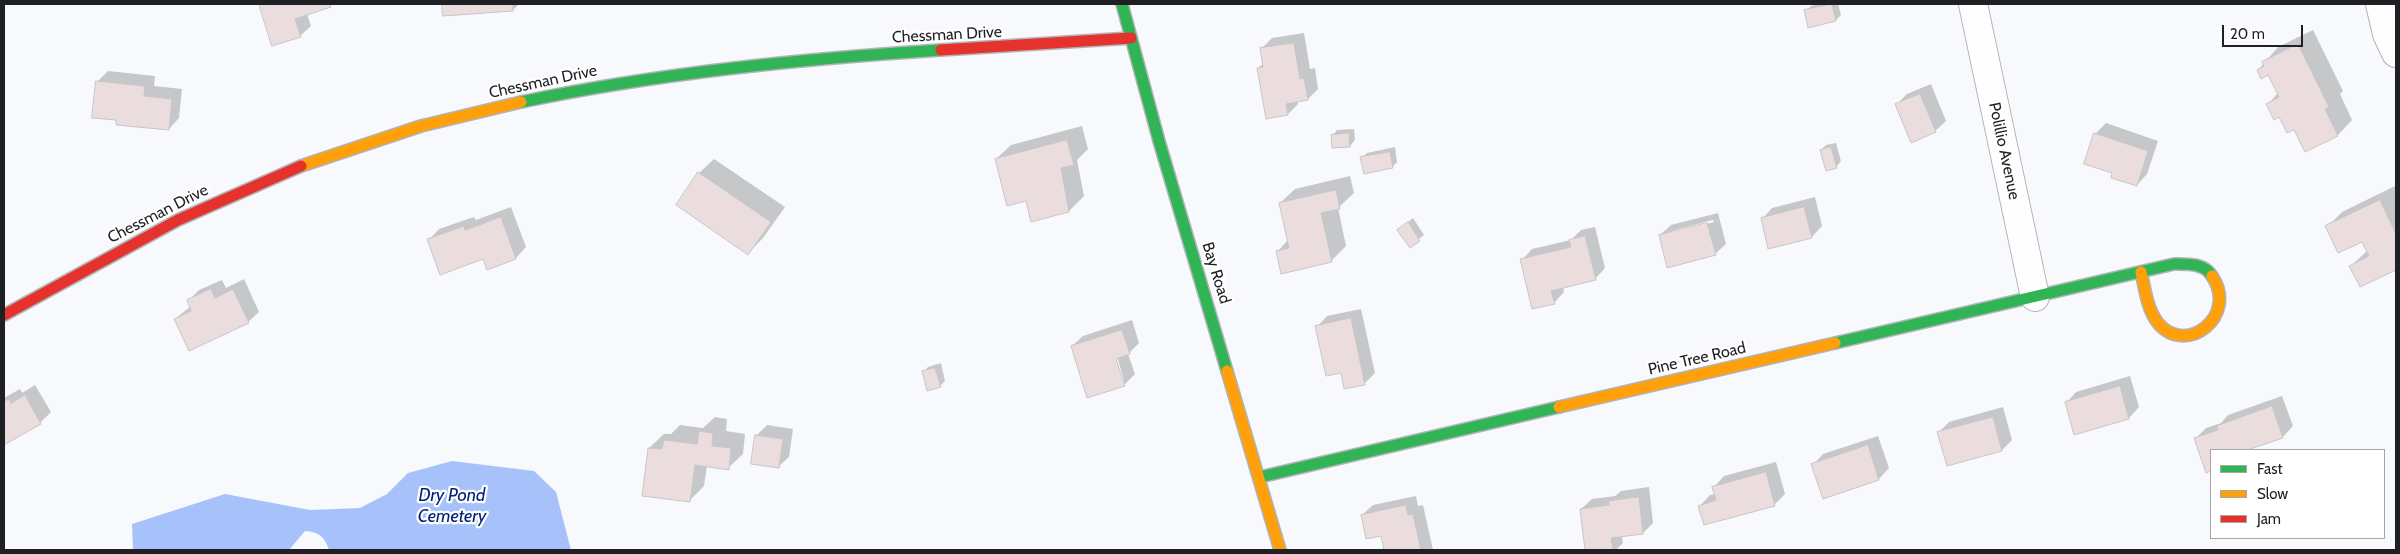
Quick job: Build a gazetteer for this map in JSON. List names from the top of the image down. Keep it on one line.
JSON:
{"streets":{"street":["Chessman Drive","Polillio Avenue","Bay Road","Pine Tree Road"]},"crossings":[["Chessman Drive","Bay Road"],["Polillio Avenue","Pine Tree Road"],["Bay Road","Pine Tree Road"]],"water":["Dry Pond Cemetery"],"legend":["Fast","Slow","Jam"],"scale_bar":"20 m"}
